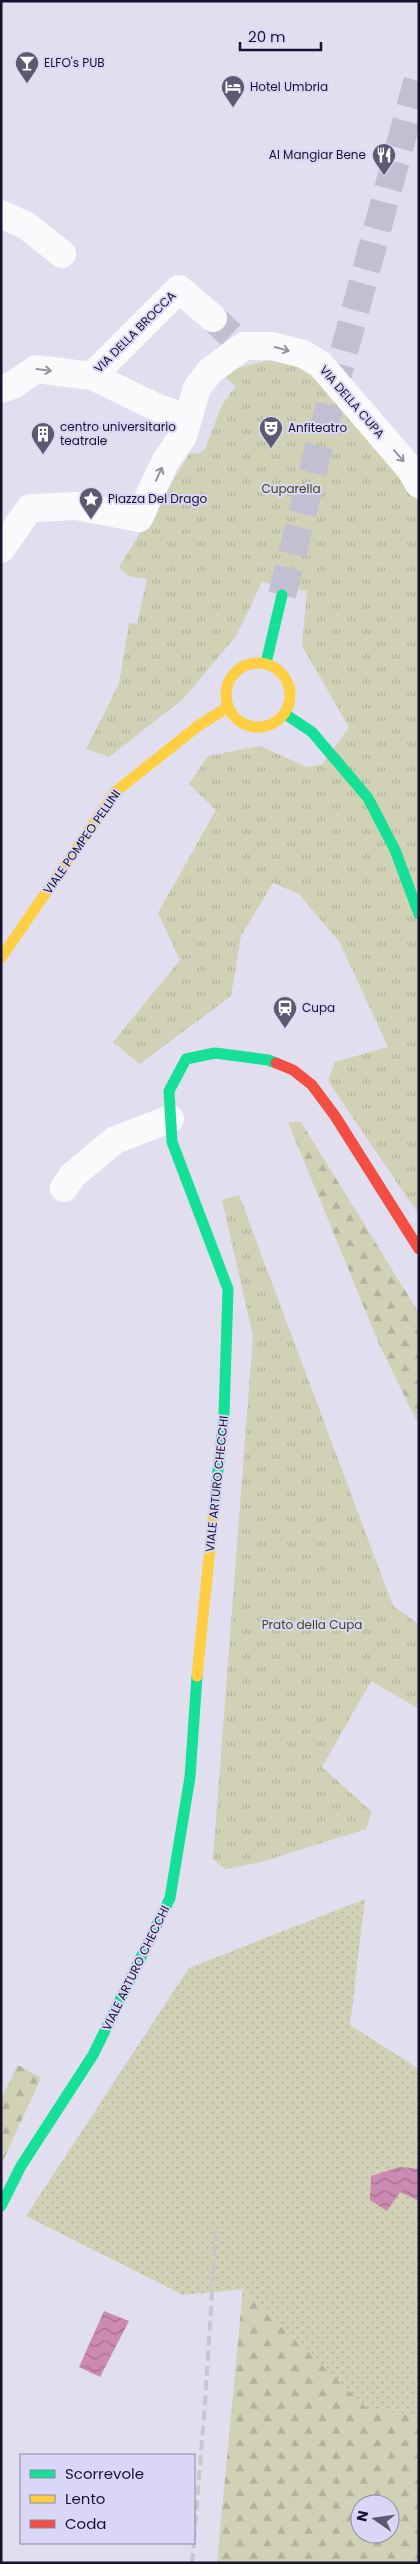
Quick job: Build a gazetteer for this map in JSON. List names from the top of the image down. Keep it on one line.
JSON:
{"streets":{"street":["VIA DELLA BROCCA","VIA DELLA CUPA","VIALE POMPEO PELLINI","VIALE ARTURO CHECCHI"]},"crossings":[["VIA DELLA BROCCA","VIA DELLA CUPA"]],"one_way":["VIA DELLA CUPA"],"parks":["Cuparella","Prato della Cupa"],"places":{"bar":["ELFO's PUB"],"hotel":["Hotel Umbria"],"restaurant":["Al Mangiar Bene"],"theatre":["Anfiteatro"],"building":["centro universitario teatrale"],"place":["Piazza Del Drago"],"station":["Cupa"]},"legend":["Scorrevole","Lento","Coda"],"scale_bar":"20 m","north":"left"}
